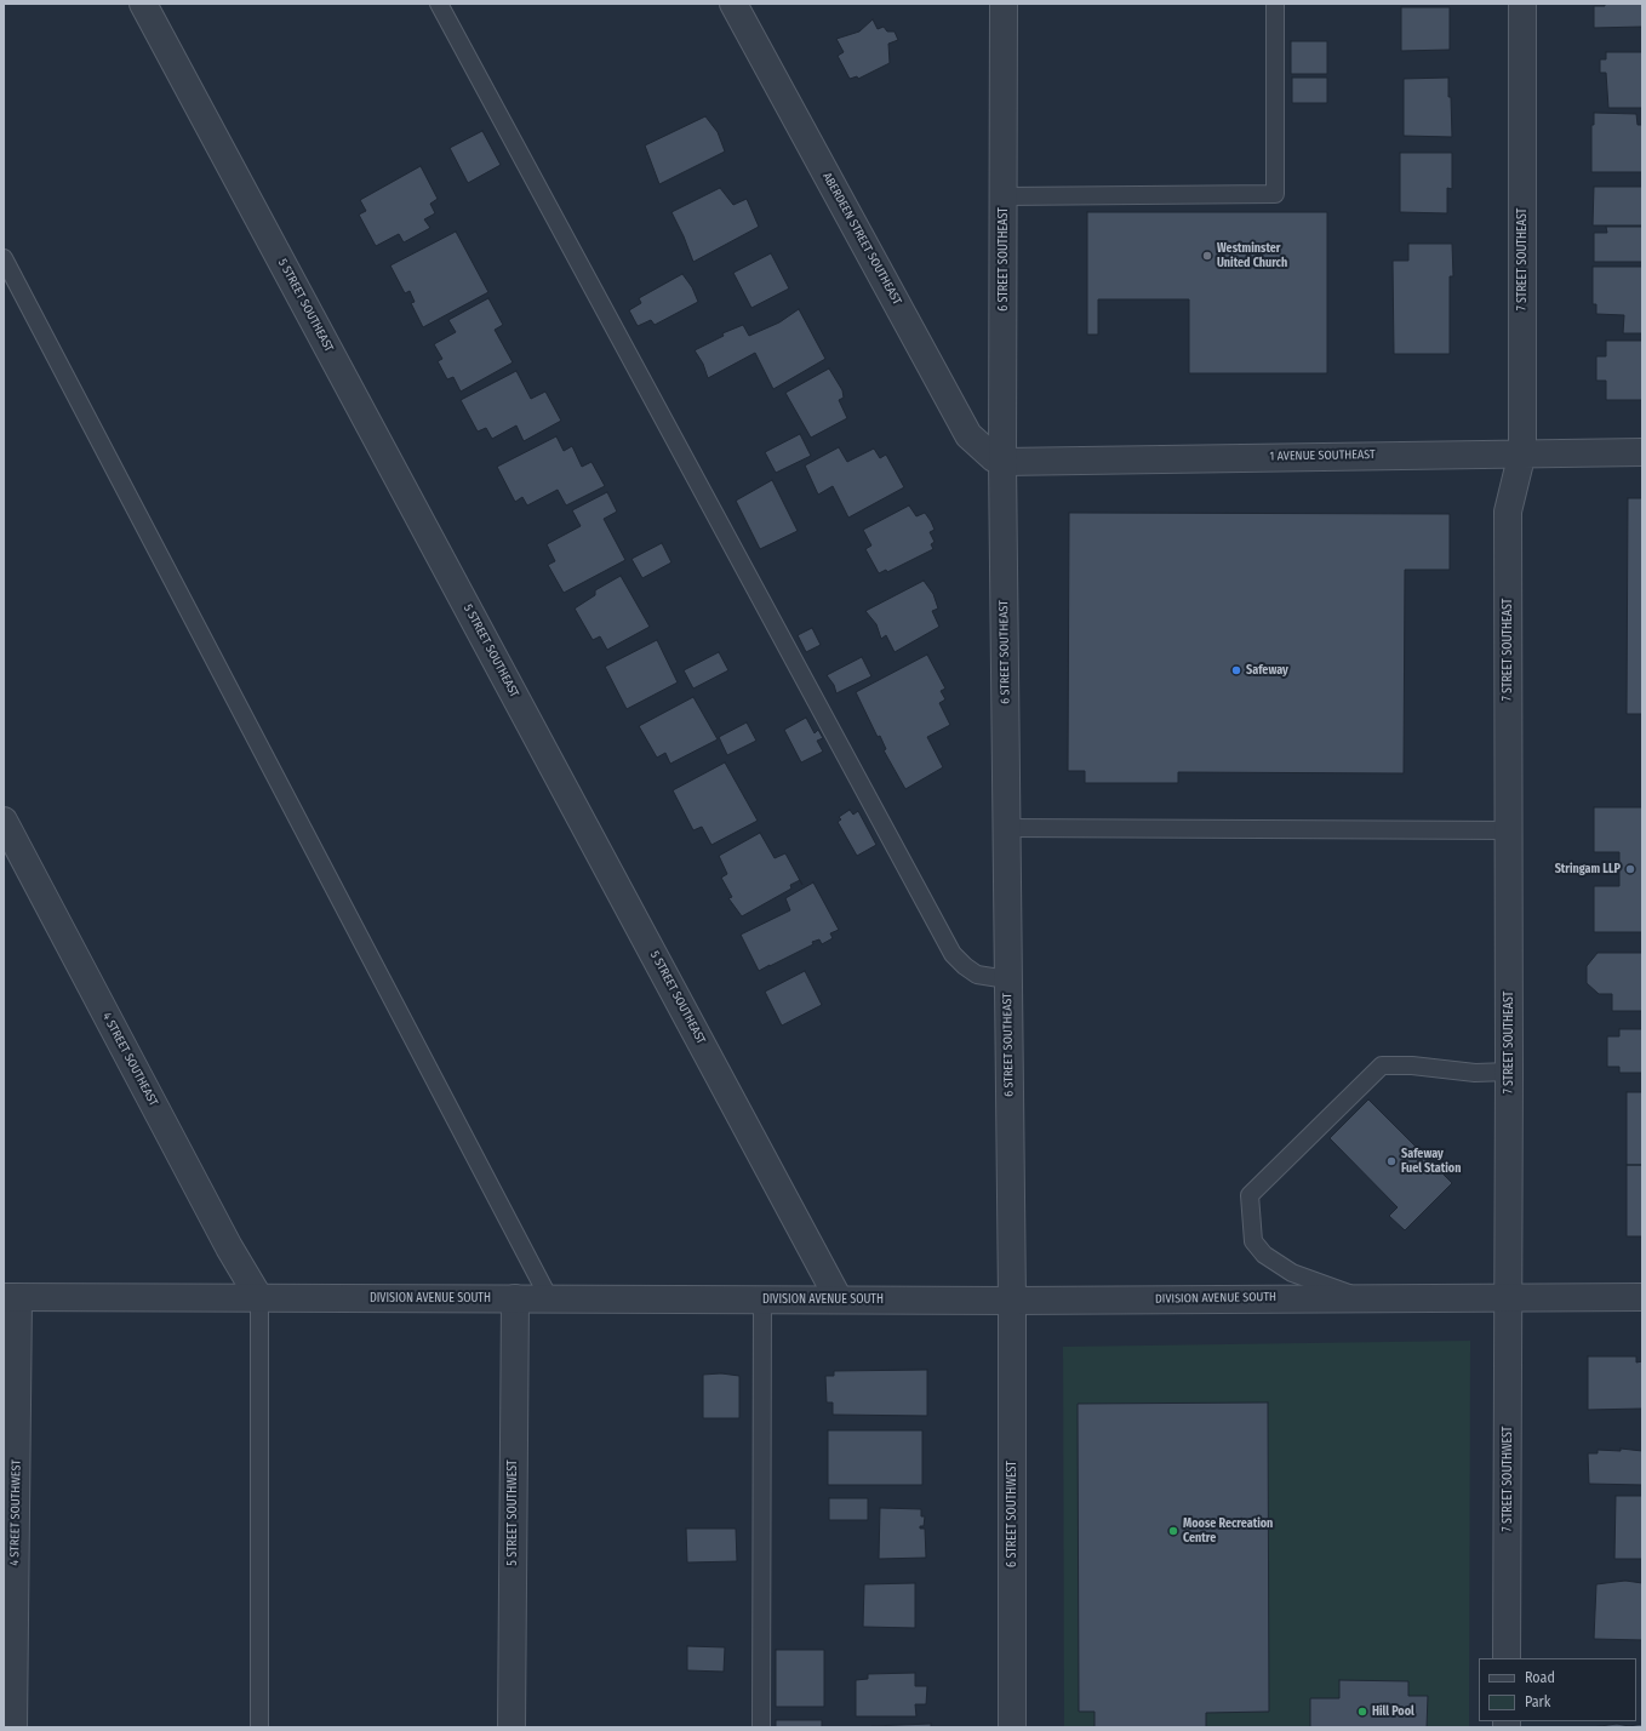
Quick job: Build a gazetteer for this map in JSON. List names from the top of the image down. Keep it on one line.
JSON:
{"streets":{"street":["ABERDEEN STREET SOUTHEAST","6 STREET SOUTHEAST","7 STREET SOUTHEAST","5 STREET SOUTHEAST","1 AVENUE SOUTHEAST","4 STREET SOUTHEAST","DIVISION AVENUE SOUTH","7 STREET SOUTHWEST","4 STREET SOUTHWEST","5 STREET SOUTHWEST","6 STREET SOUTHWEST"]},"crossings":[["ABERDEEN STREET SOUTHEAST","6 STREET SOUTHEAST"],["ABERDEEN STREET SOUTHEAST","1 AVENUE SOUTHEAST"],["6 STREET SOUTHEAST","1 AVENUE SOUTHEAST"],["6 STREET SOUTHEAST","DIVISION AVENUE SOUTH"],["6 STREET SOUTHEAST","6 STREET SOUTHWEST"],["7 STREET SOUTHEAST","1 AVENUE SOUTHEAST"],["7 STREET SOUTHEAST","DIVISION AVENUE SOUTH"],["7 STREET SOUTHEAST","7 STREET SOUTHWEST"],["5 STREET SOUTHEAST","DIVISION AVENUE SOUTH"],["4 STREET SOUTHEAST","DIVISION AVENUE SOUTH"],["DIVISION AVENUE SOUTH","7 STREET SOUTHWEST"],["DIVISION AVENUE SOUTH","4 STREET SOUTHWEST"],["DIVISION AVENUE SOUTH","5 STREET SOUTHWEST"],["DIVISION AVENUE SOUTH","6 STREET SOUTHWEST"]],"places":["Westminster United Church","Safeway","Stringam LLP","Safeway Fuel Station","Moose Recreation Centre","Hill Pool"],"legend":["Road","Park"]}
